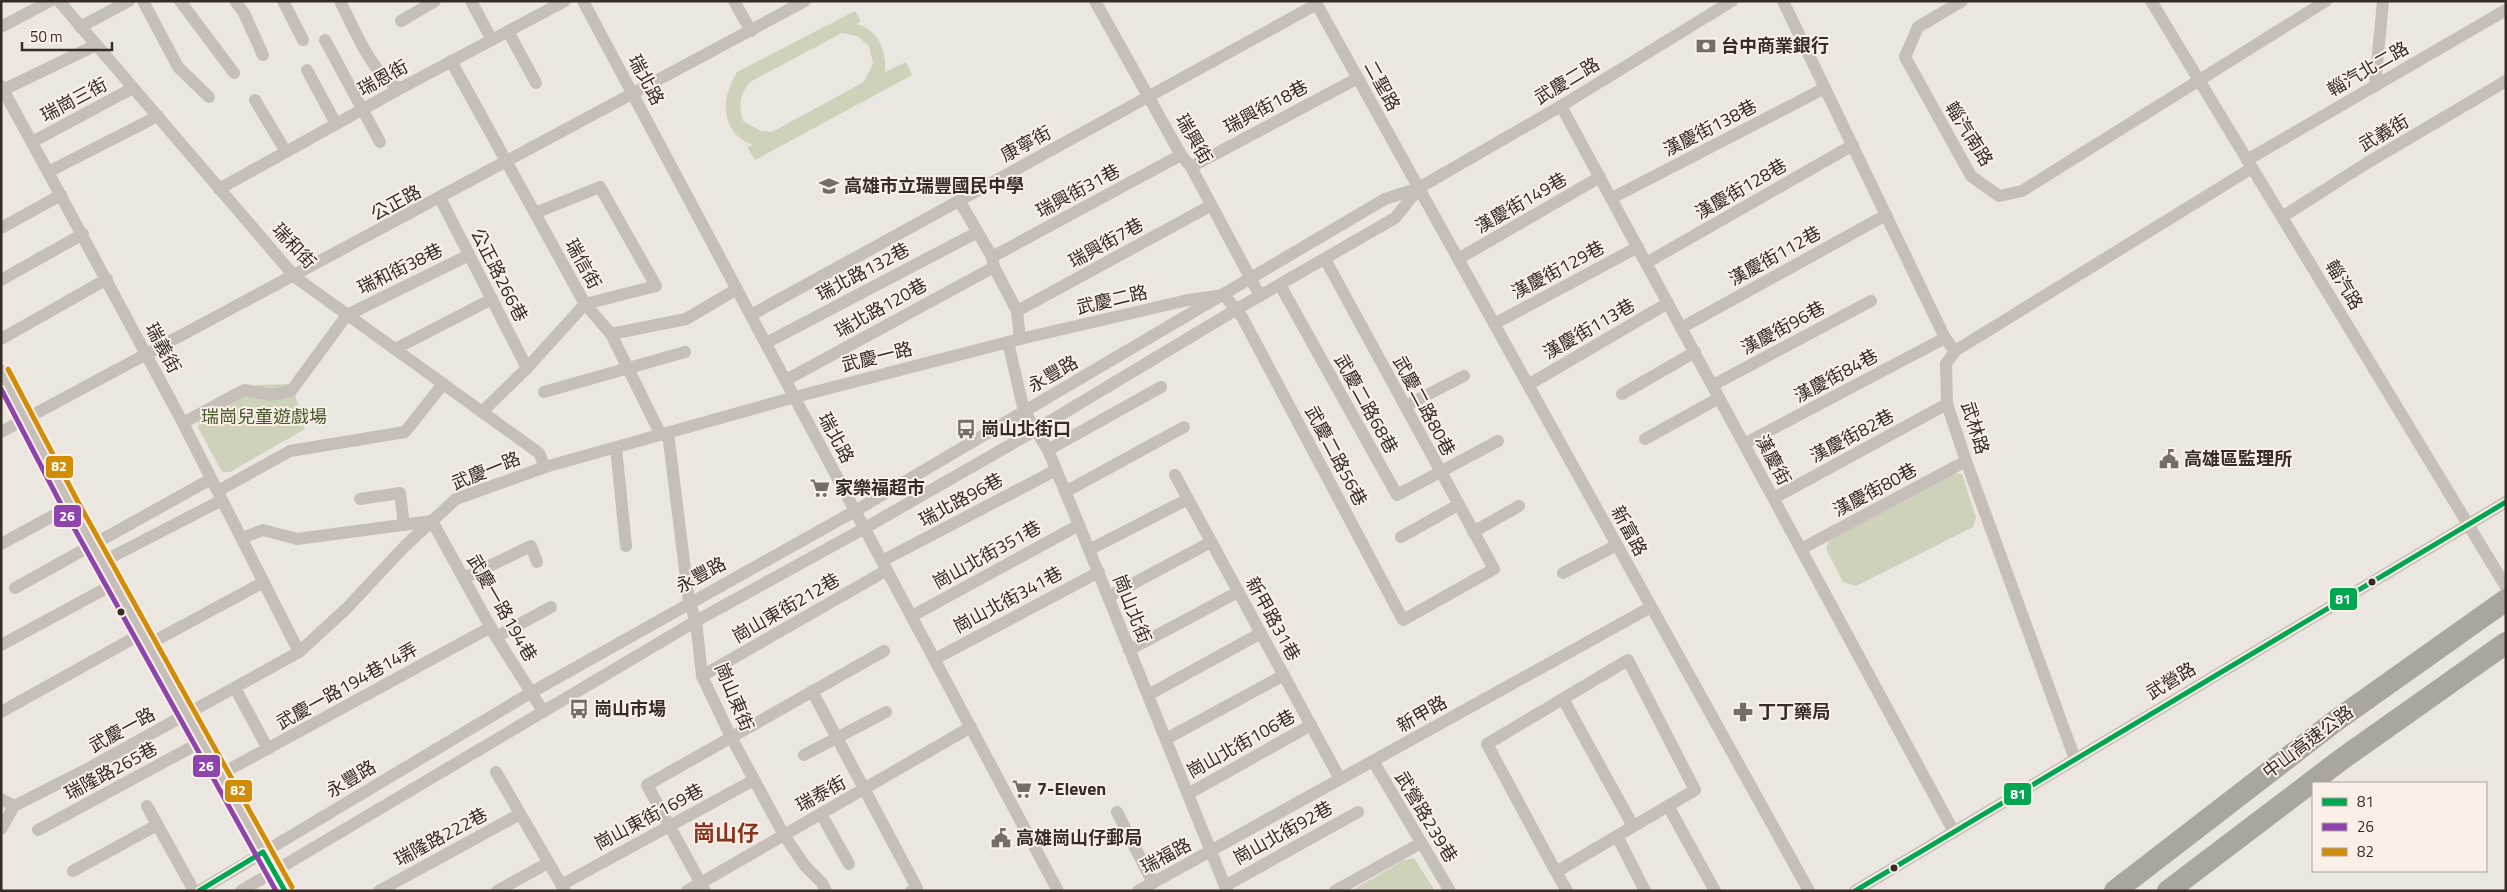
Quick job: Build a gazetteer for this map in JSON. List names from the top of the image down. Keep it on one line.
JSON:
{"streets":{"highway":["中山高速公路"],"street":["輜汽北二路","瑞恩街","瑞北路","武慶二路","二聖路","瑞崗三街","瑞興街18巷","漢慶街138巷","武義街","輜汽南路","瑞興街","康寧街","漢慶街128巷","瑞興街31巷","公正路","漢慶街149巷","瑞興街7巷","瑞和街","漢慶街112巷","瑞信街","瑞和街38巷","漢慶街129巷","瑞北路132巷","公正路266巷","輜汽路","瑞北路120巷","漢慶街96巷","漢慶街113巷","瑞義街","武慶一路","永豐路","漢慶街84巷","武慶二路68巷","武慶二路80巷","武林路","漢慶街82巷","武慶二路56巷","漢慶街","漢慶街80巷","瑞北路96巷","新富路","崗山北街351巷","崗山北街341巷","武慶一路194巷","崗山東街212巷","崗山北街","新甲路31巷","武營路","武慶一路194巷14弄","崗山東街","新甲路","崗山北街106巷","瑞隆路265巷","瑞泰街","崗山東街169巷","武營路239巷","崗山北街92巷","瑞隆路222巷","瑞福路"]},"crossings":[["輜汽北二路","輜汽路"],["瑞恩街","瑞和街"],["瑞恩街","瑞信街"],["瑞北路","康寧街"],["瑞北路","公正路"],["瑞北路","瑞北路132巷"],["瑞北路","瑞北路120巷"],["瑞北路","武慶一路"],["瑞北路","永豐路"],["瑞北路","瑞北路96巷"],["瑞北路","崗山北街351巷"],["瑞北路","崗山北街341巷"],["瑞北路","崗山東街212巷"],["瑞北路","瑞泰街"],["武慶二路","二聖路"],["武慶二路","瑞興街"],["武慶二路","武慶一路"],["武慶二路","永豐路"],["武慶二路","武慶二路68巷"],["武慶二路","武慶二路80巷"],["武慶二路","武慶二路56巷"],["武慶二路","漢慶街"],["武慶二路","新富路"],["武慶二路","崗山北街"],["二聖路","瑞興街18巷"],["二聖路","康寧街"],["二聖路","新富路"],["瑞崗三街","瑞和街"],["瑞崗三街","瑞義街"],["瑞興街18巷","瑞興街"],["漢慶街138巷","漢慶街"],["武義街","輜汽路"],["輜汽南路","輜汽路"],["瑞興街","康寧街"],["瑞興街","瑞興街31巷"],["瑞興街","瑞興街7巷"],["漢慶街128巷","漢慶街"],["瑞興街31巷","瑞北路120巷"],["公正路","瑞和街"],["公正路","瑞信街"],["公正路","公正路266巷"],["公正路","瑞義街"],["漢慶街149巷","漢慶街"],["漢慶街149巷","新富路"],["瑞興街7巷","崗山北街"],["瑞和街","瑞信街"],["瑞和街","瑞和街38巷"],["瑞和街","武慶一路"],["漢慶街112巷","漢慶街"],["瑞信街","公正路266巷"],["瑞信街","崗山東街"],["瑞和街38巷","公正路266巷"],["漢慶街129巷","漢慶街"],["漢慶街129巷","新富路"],["輜汽路","武營路"],["漢慶街96巷","漢慶街"],["漢慶街113巷","漢慶街"],["漢慶街113巷","新富路"],["瑞義街","武慶一路"],["武慶一路","武慶一路194巷"],["武慶一路","崗山北街"],["武慶一路","崗山東街"],["永豐路","武慶一路194巷"],["永豐路","崗山北街"],["永豐路","崗山東街"],["漢慶街84巷","漢慶街"],["武慶二路68巷","武慶二路80巷"],["武慶二路80巷","武慶二路56巷"],["武林路","漢慶街82巷"],["武林路","漢慶街80巷"],["武林路","武營路"],["漢慶街82巷","漢慶街"],["漢慶街","漢慶街80巷"],["漢慶街","武營路"],["瑞北路96巷","崗山東街212巷"],["瑞北路96巷","崗山北街"],["新富路","新甲路"],["崗山北街351巷","崗山北街"],["崗山北街341巷","崗山北街"],["武慶一路194巷","武慶一路194巷14弄"],["崗山東街212巷","崗山東街"],["崗山北街","新甲路"],["崗山北街","崗山北街106巷"],["崗山北街","崗山北街92巷"],["崗山北街","瑞福路"],["新甲路31巷","新甲路"],["新甲路31巷","崗山北街106巷"],["崗山東街","瑞泰街"],["崗山東街","崗山東街169巷"],["新甲路","武營路239巷"],["新甲路","瑞福路"]],"districts":["崗山仔"],"parks":["瑞崗兒童遊戲場"],"places":{"bank":["台中商業銀行"],"school or university":["高雄市立瑞豐國民中學"],"bus stop":["崗山北街口","崗山市場"],"public building":["高雄區監理所","高雄崗山仔郵局"],"supermarket":["家樂福超市","7-Eleven"],"pharmacy":["丁丁藥局"]},"lines":["transit line 82","transit line 26","transit line 81"],"legend":["81","26","82"],"scale_bar":"50 m"}
